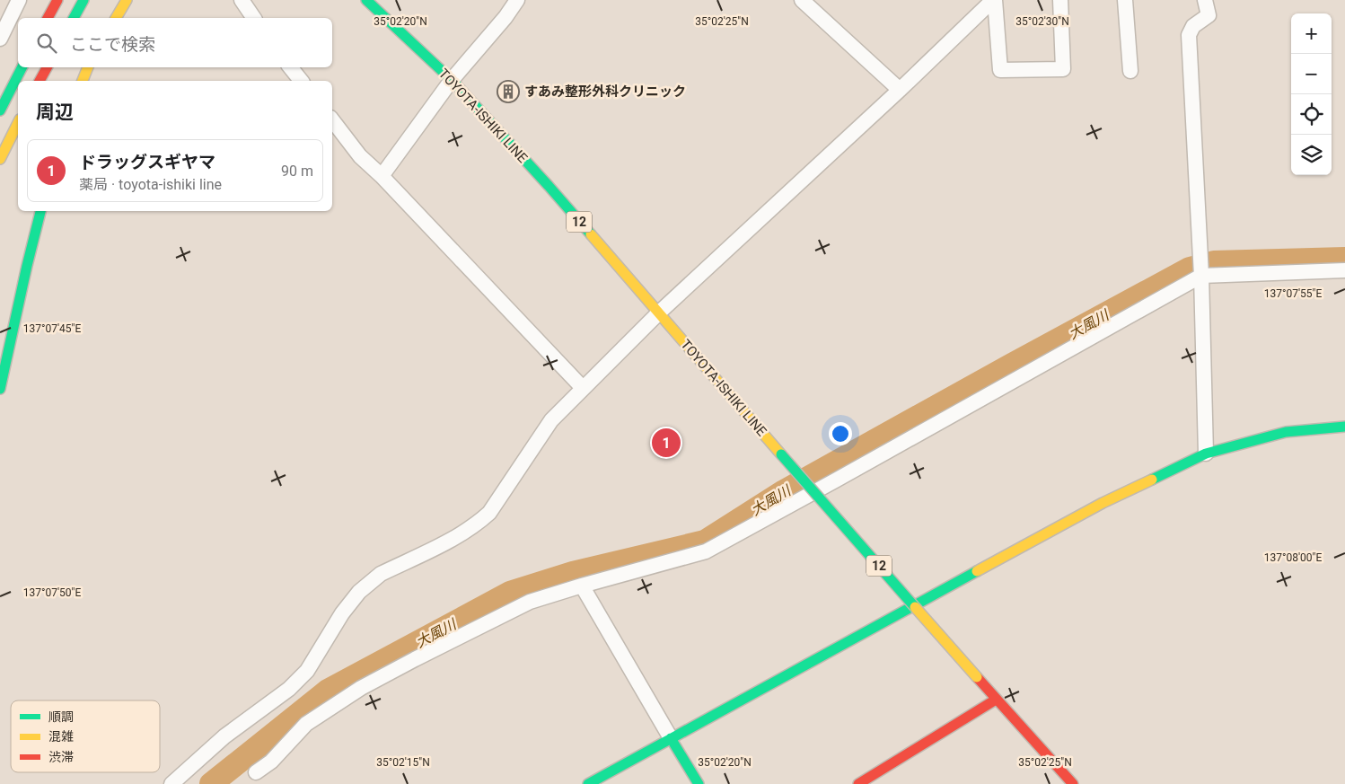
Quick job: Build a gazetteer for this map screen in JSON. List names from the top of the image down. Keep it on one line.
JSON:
{"streets":{"main road":["TOYOTA-ISHIKI LINE","12"]},"water":["大風川"],"places":{"building":["すあみ整形外科クリニック"]},"legend":["順調","混雑","渋滞"],"page":{"map_buttons":["+","−"],"search":"ここで検索","heading":"周辺","list":[{"mark":"1","name":"ドラッグスギヤマ","note":"薬局 · toyota-ishiki line","value":"90 m"}],"pins":"1"},"coordinates":["35°02'20\"N","35°02'25\"N","35°02'30\"N","137°07'55\"E","137°07'45\"E","137°08'00\"E","137°07'50\"E","35°02'15\"N"]}
